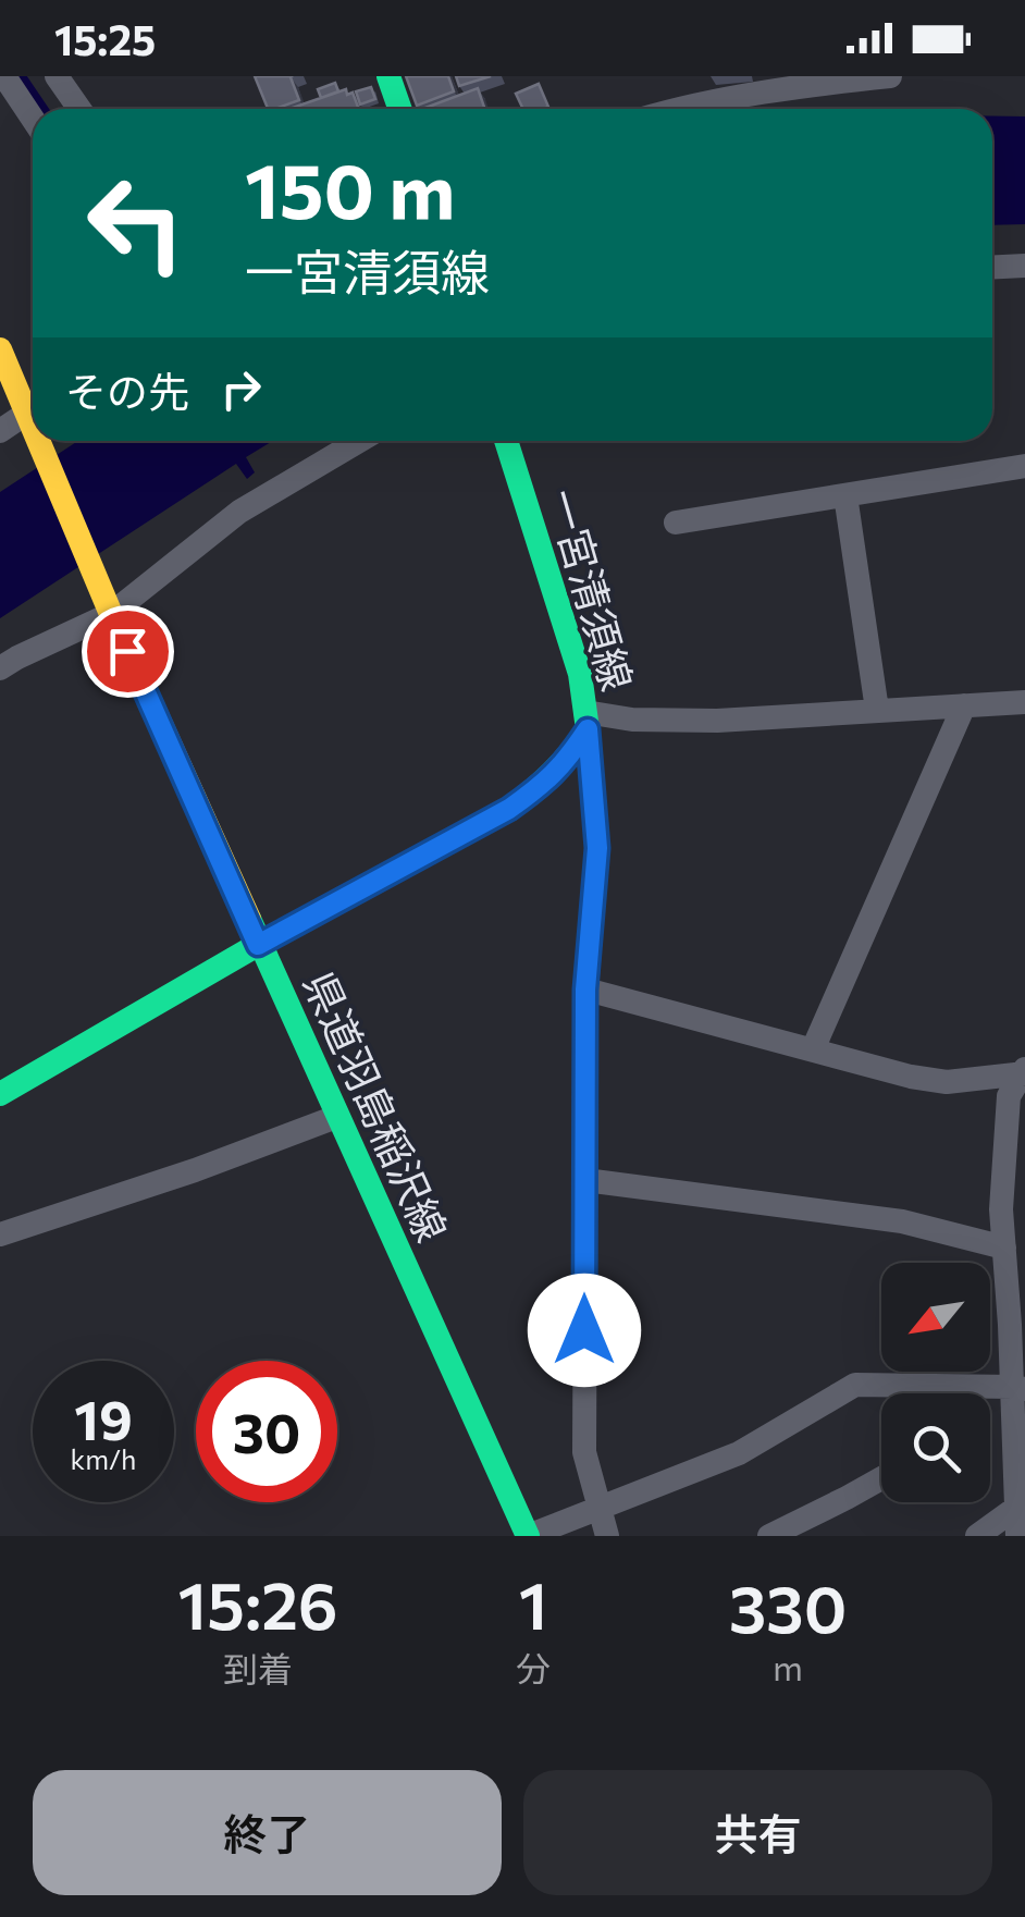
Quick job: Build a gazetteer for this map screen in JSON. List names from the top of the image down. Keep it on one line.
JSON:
{"streets":{"main road":["一宮清須線","県道羽島稲沢線"]},"crossings":[["一宮清須線","県道羽島稲沢線"]],"north":"bottom left","page":{"status":"15:25","turn":["150 m","一宮清須線"],"then":"その先","speed":"19 km/h","limit":"30","eta":["15:26","到着","1","分","330","m"],"buttons":["終了","共有"]}}
